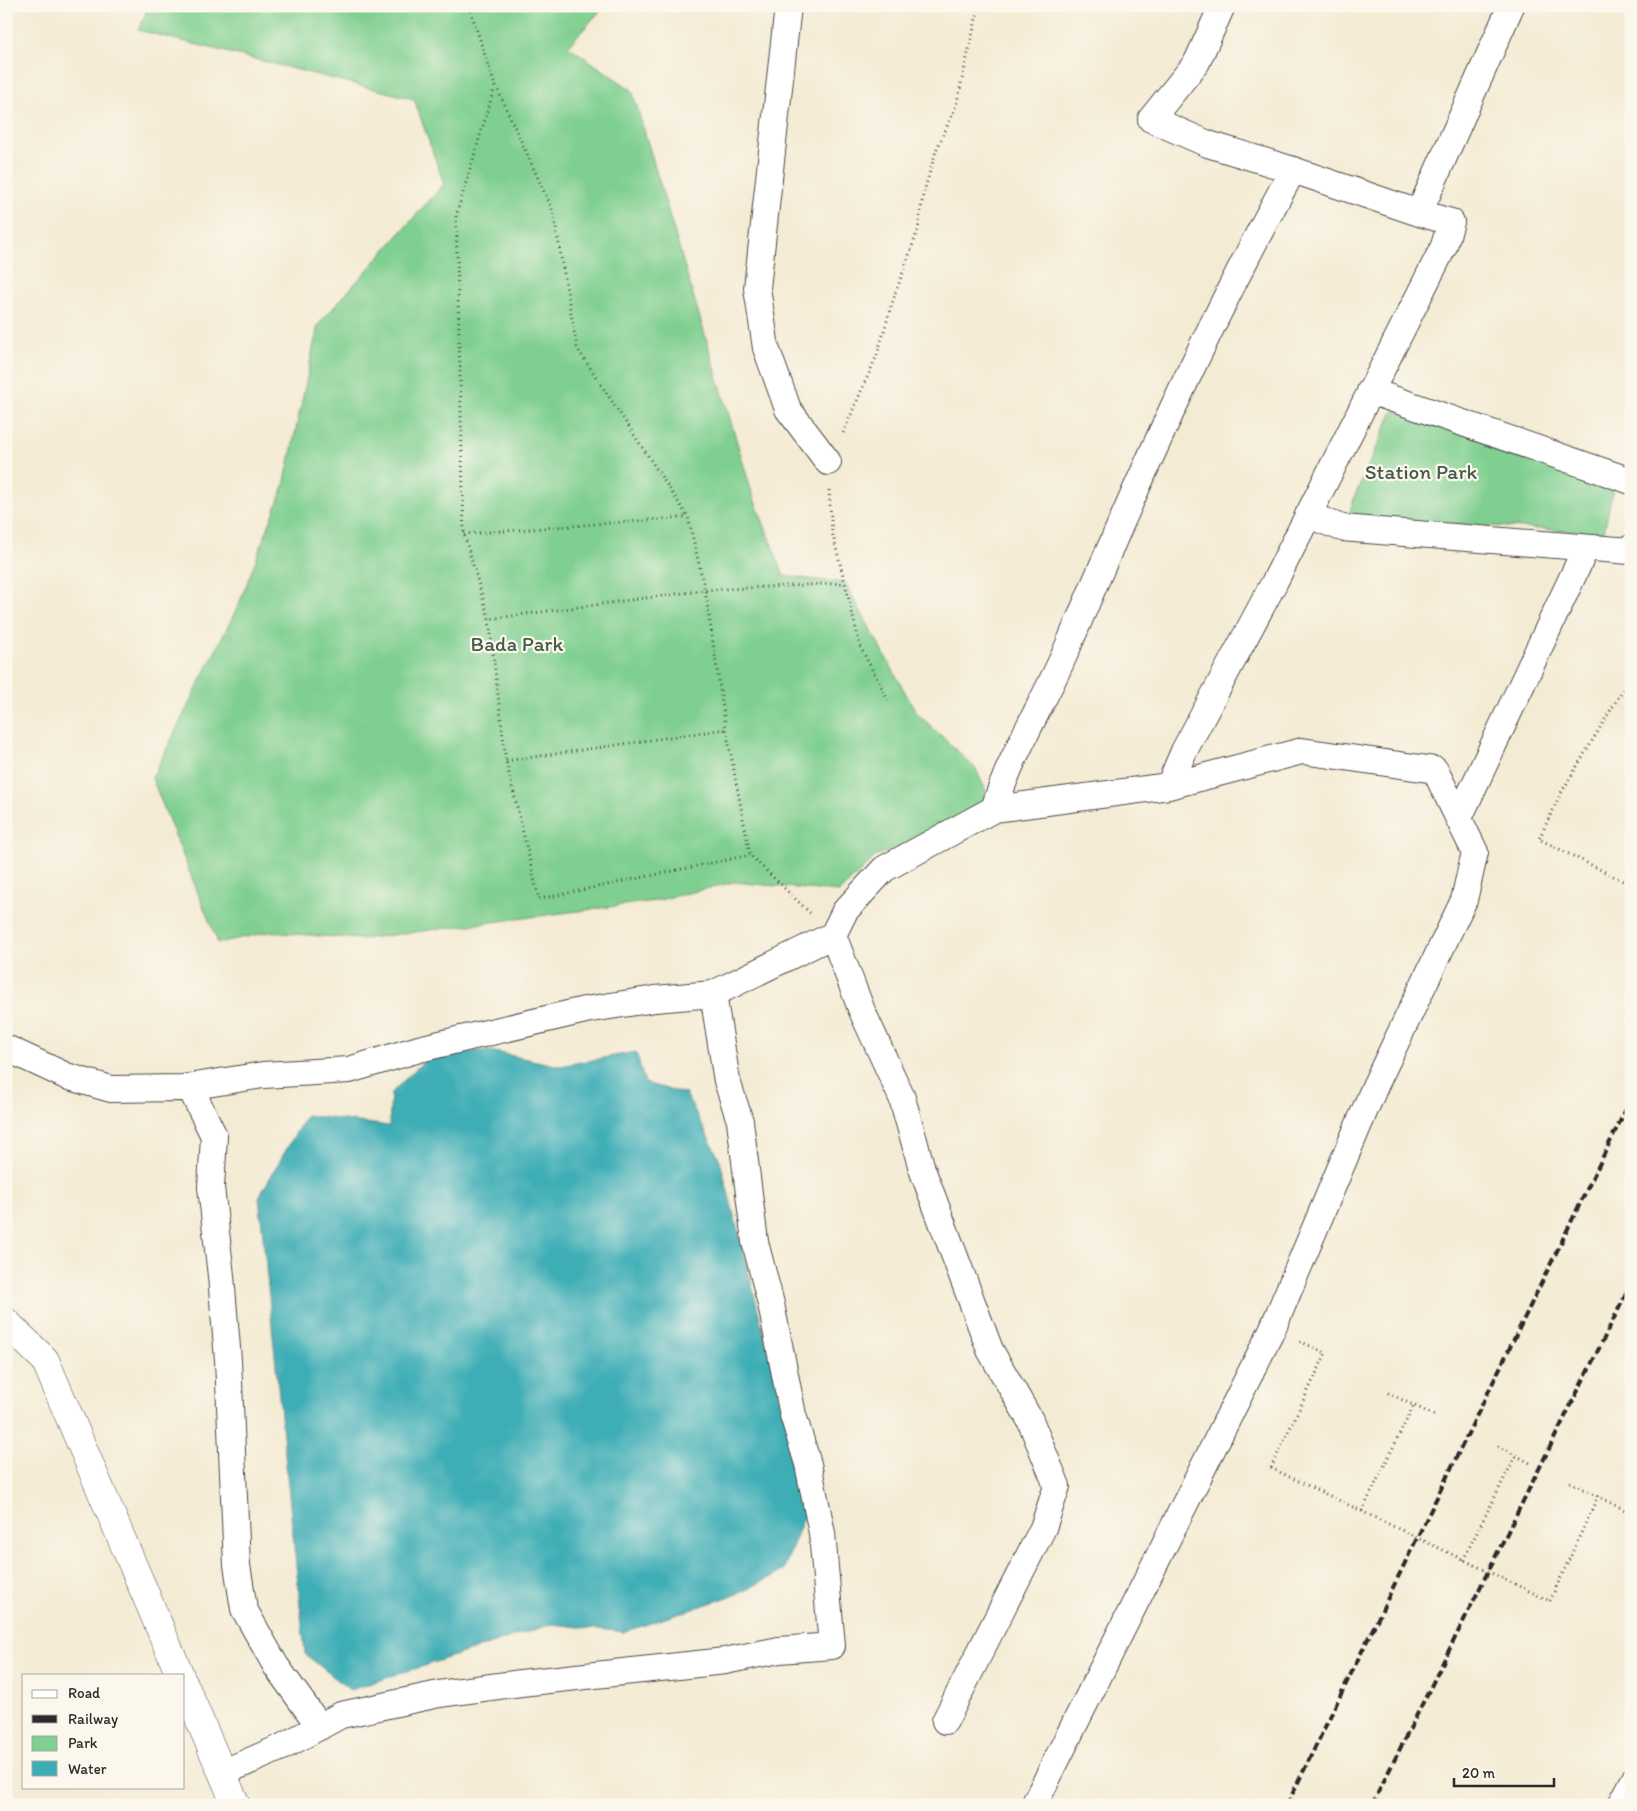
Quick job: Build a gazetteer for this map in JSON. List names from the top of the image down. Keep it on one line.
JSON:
{"parks":["Station Park","Bada Park"],"legend":["Road","Railway","Park","Water"],"scale_bar":"20 m"}
